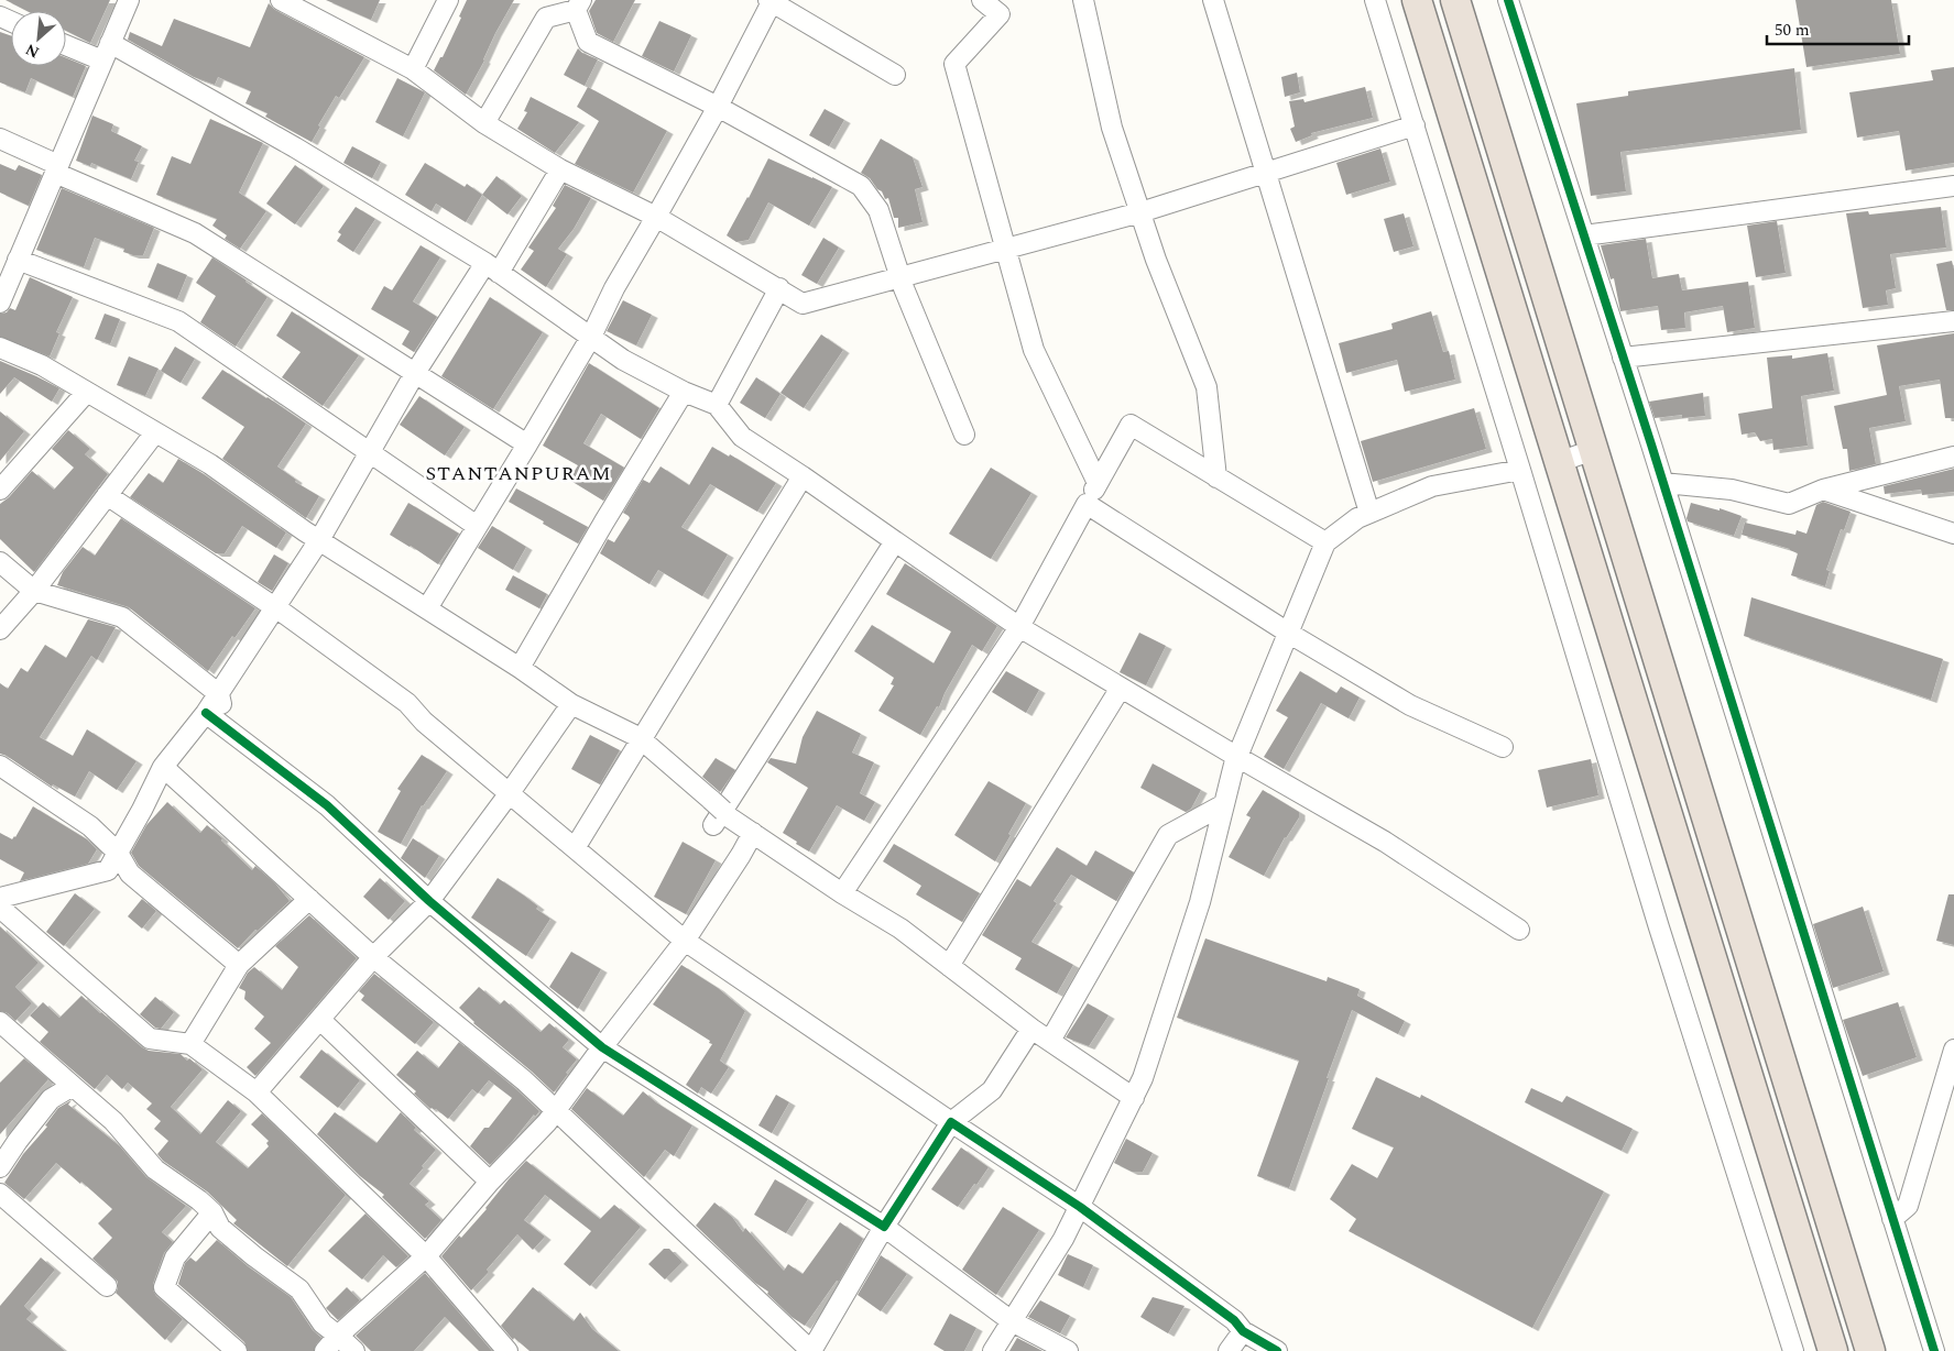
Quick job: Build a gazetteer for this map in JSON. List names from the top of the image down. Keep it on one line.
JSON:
{"districts":["STANTANPURAM"],"scale_bar":"50 m","north":"bottom left"}
